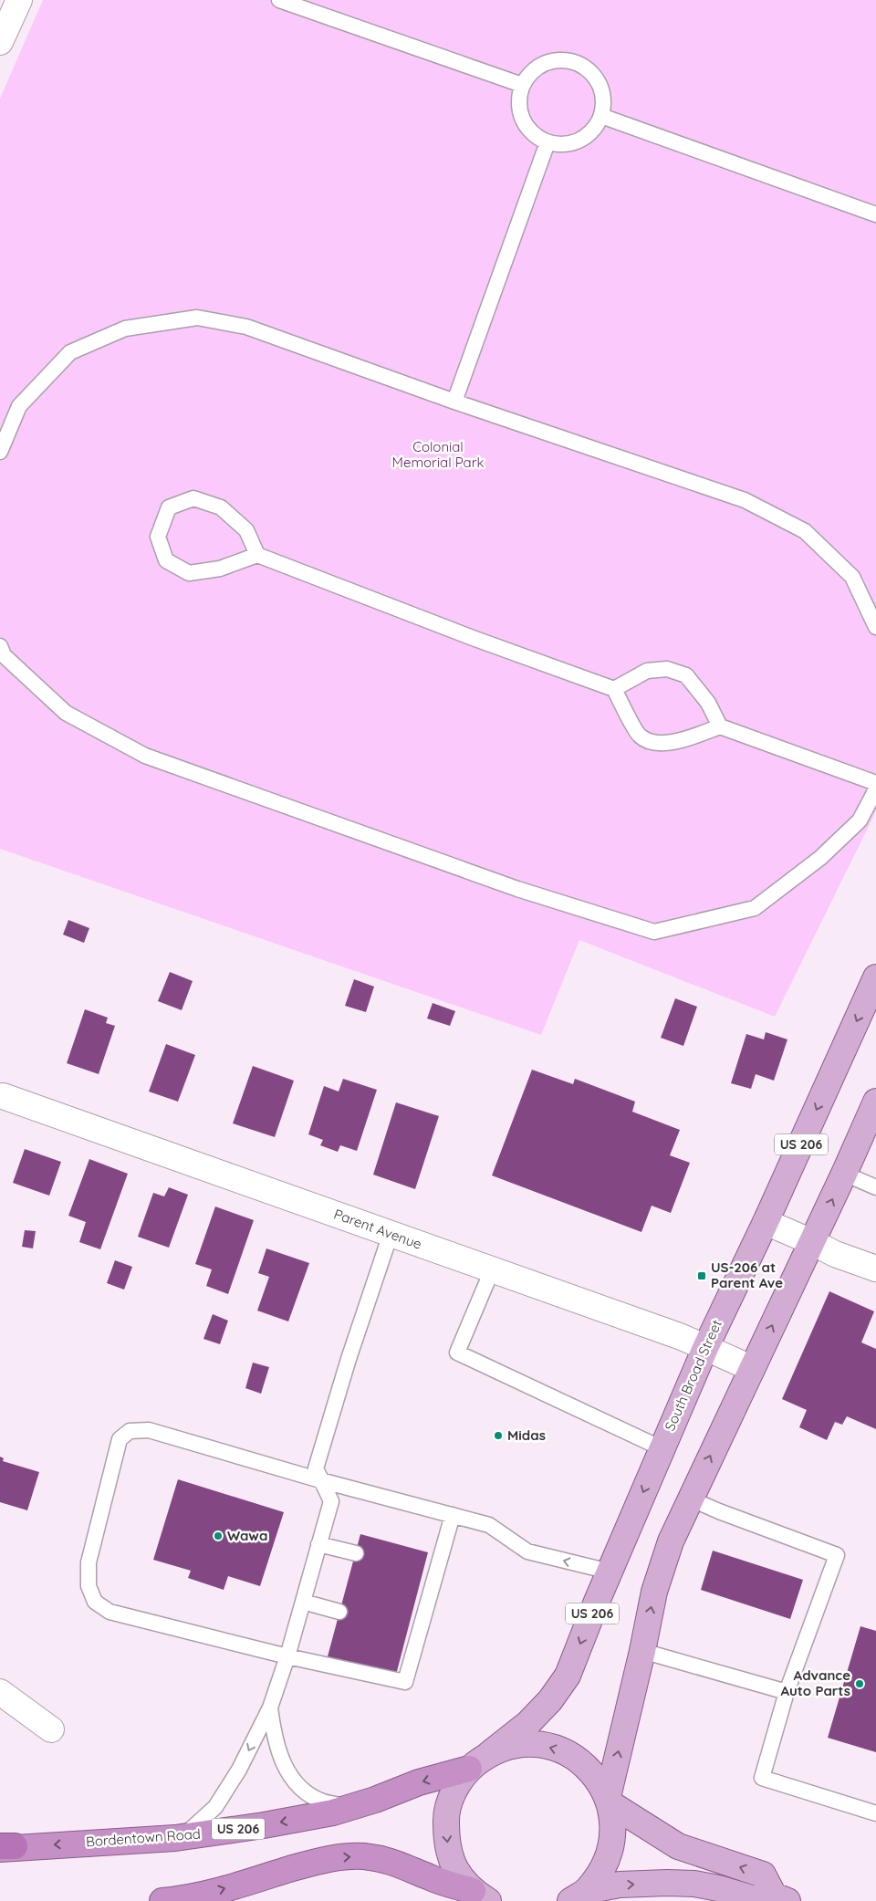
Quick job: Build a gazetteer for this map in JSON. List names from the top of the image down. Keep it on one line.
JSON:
{"streets":{"highway":["US 206","Bordentown Road"],"main road":["South Broad Street"],"street":["Parent Avenue"]},"crossings":[["Parent Avenue","South Broad Street"]],"parks":["Colonial Memorial Park"],"places":{"transit":["US-206 at Parent Ave"],"other":["Midas","Wawa","Advance Auto Parts"]}}
